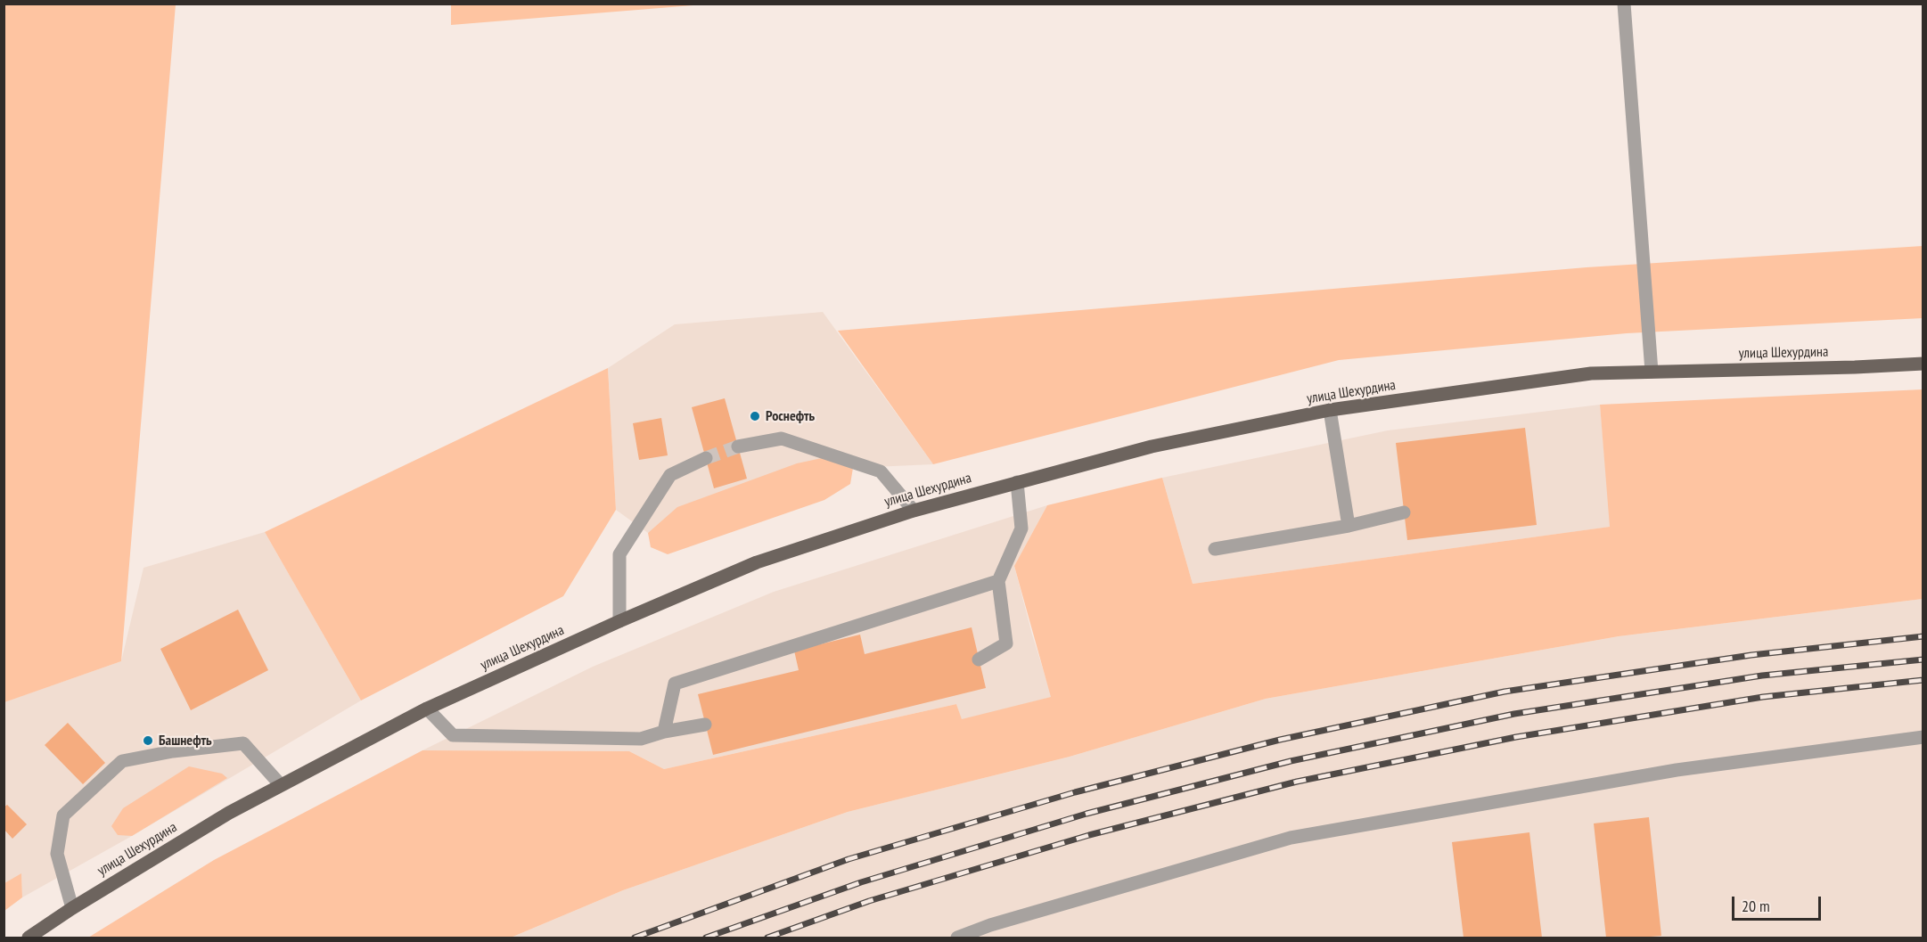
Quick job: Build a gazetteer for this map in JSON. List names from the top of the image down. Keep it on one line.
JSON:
{"streets":{"main road":["улица Шехурдина"]},"places":["Роснефть","Башнефть"],"scale_bar":"20 m"}
